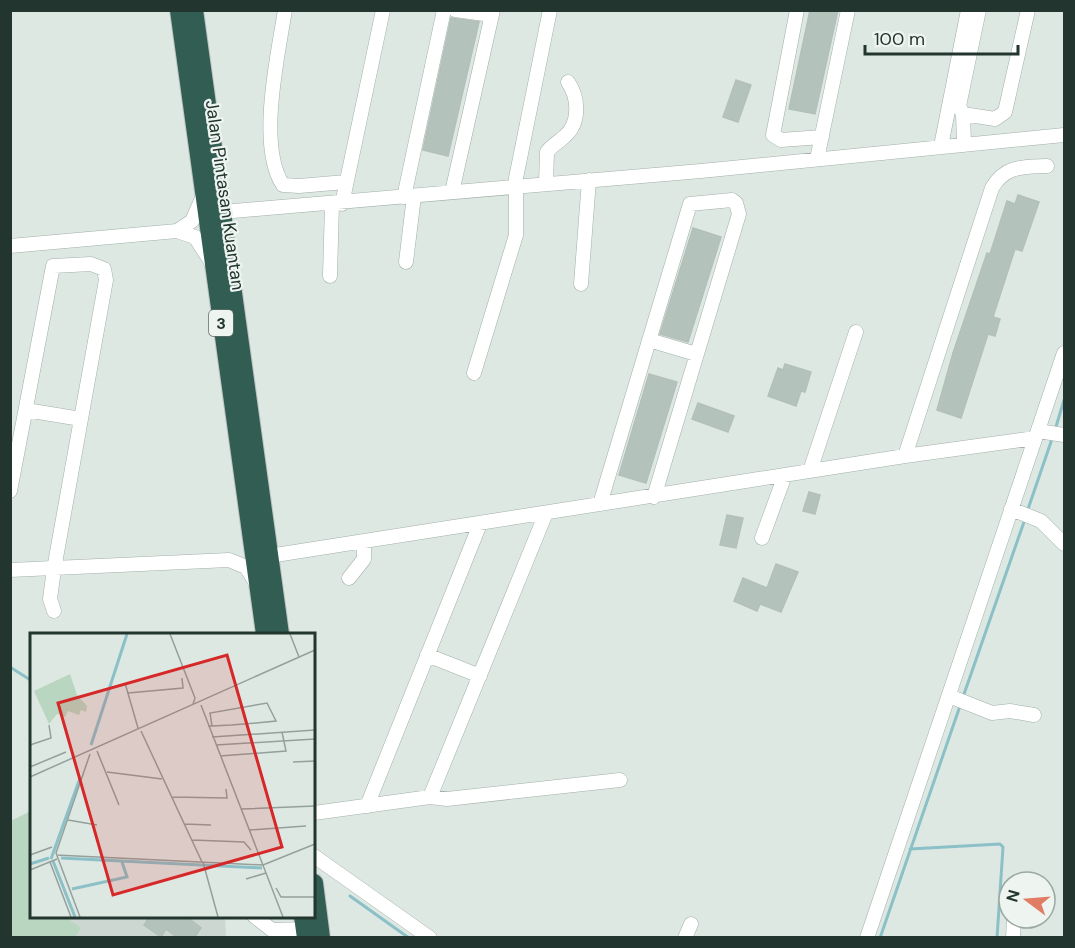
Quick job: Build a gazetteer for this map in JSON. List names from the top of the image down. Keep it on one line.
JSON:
{"streets":{"highway":["Jalan Pintasan Kuantan","3"]},"scale_bar":"100 m","north":"left"}
